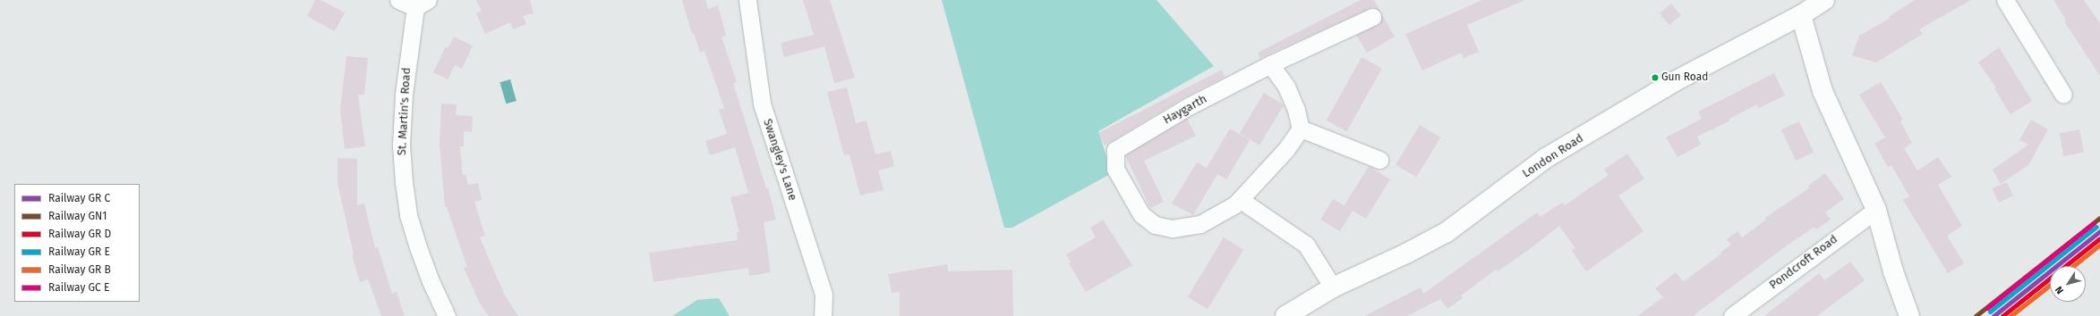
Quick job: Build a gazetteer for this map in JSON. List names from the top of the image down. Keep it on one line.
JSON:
{"streets":{"main road":["London Road"],"street":["Haygarth","St. Martin's Road","Swangley's Lane","Pondcroft Road"]},"places":["Gun Road"],"lines":["rail line GN1"],"legend":["Railway GR C","Railway GN1","Railway GR D","Railway GR E","Railway GR B","Railway GC E"],"north":"bottom left"}
